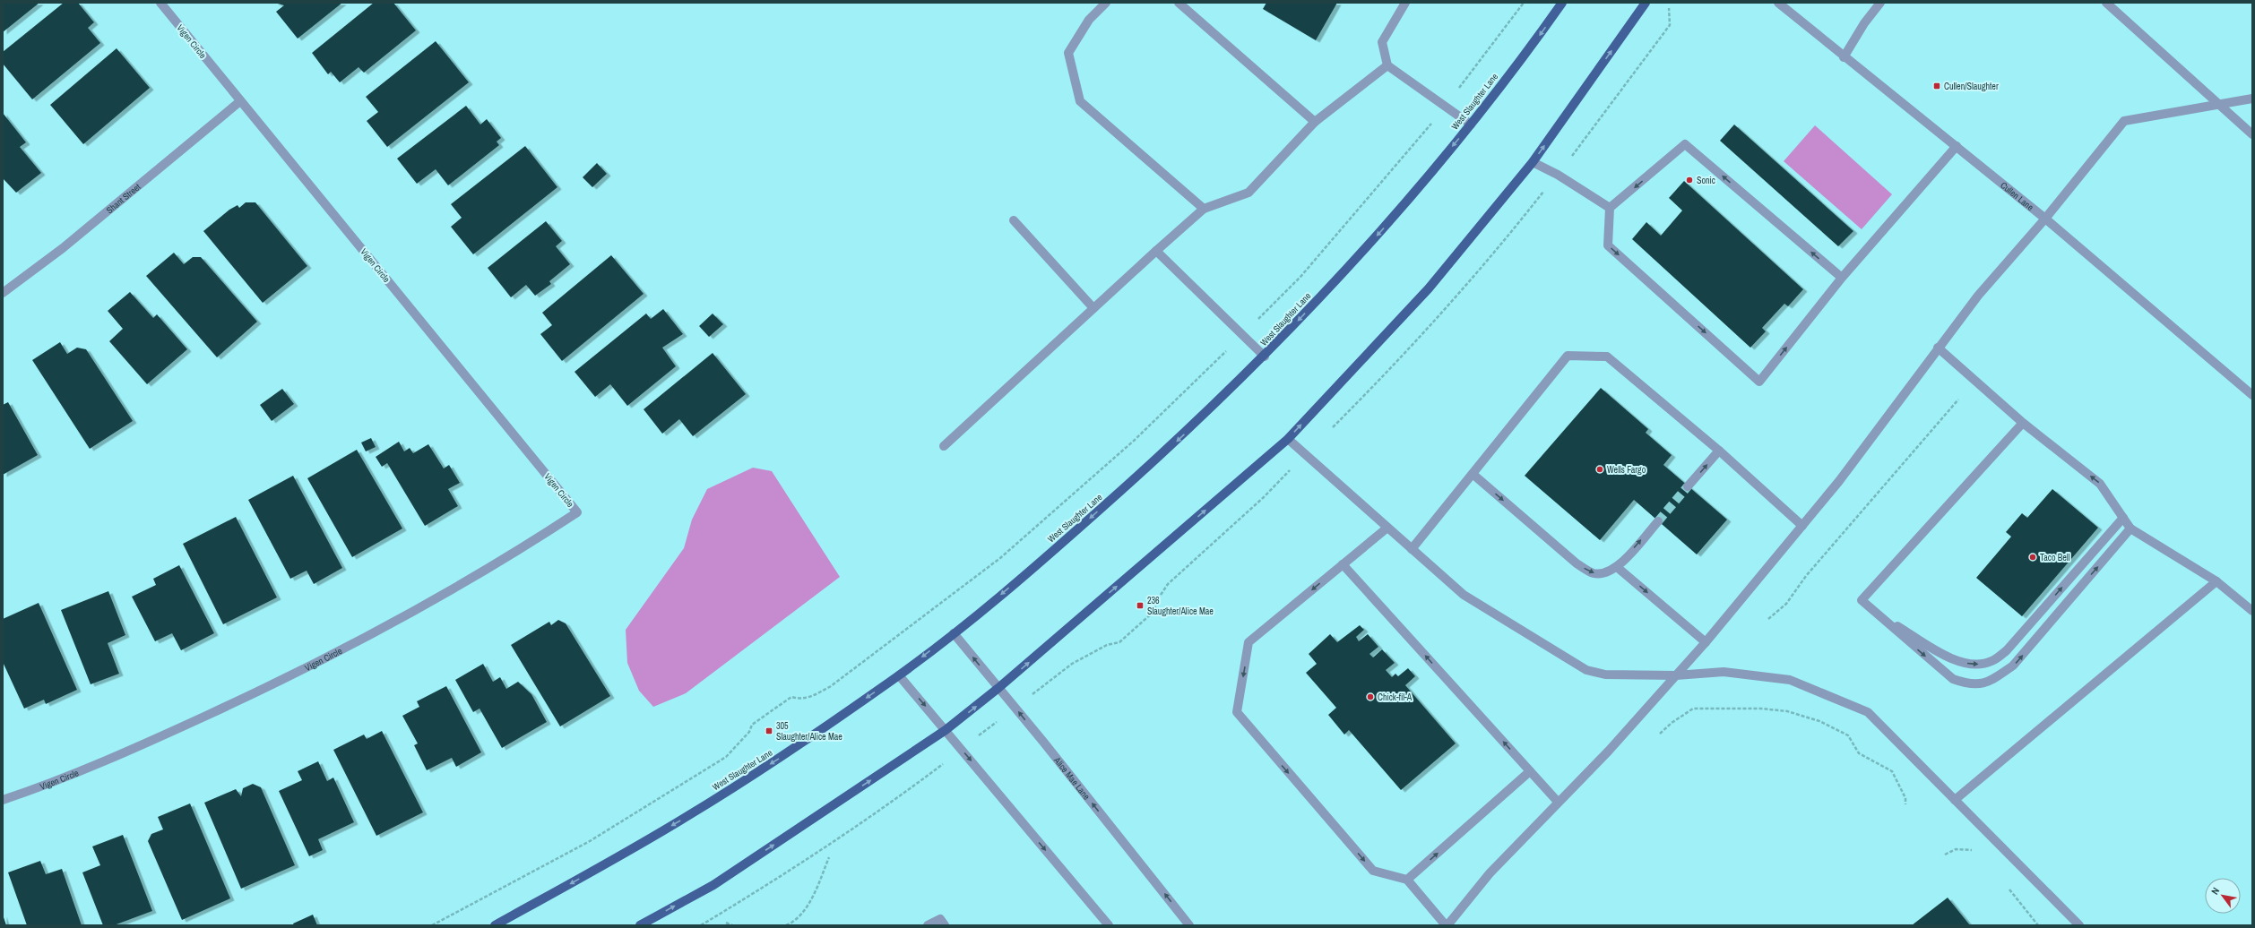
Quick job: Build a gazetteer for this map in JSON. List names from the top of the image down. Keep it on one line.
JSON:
{"streets":{"main road":["West Slaughter Lane"],"street":["Vigen Circle","Cullen Lane","Shant Street","Alice Mae Lane"]},"crossings":[["Vigen Circle","Shant Street"],["West Slaughter Lane","Alice Mae Lane"]],"places":{"transit":["Cullen/Slaughter","236 Slaughter/Alice Mae","305 Slaughter/Alice Mae"],"other":["Sonic","Wells Fargo","Taco Bell","Chick-fil-A"]},"north":"top left"}
